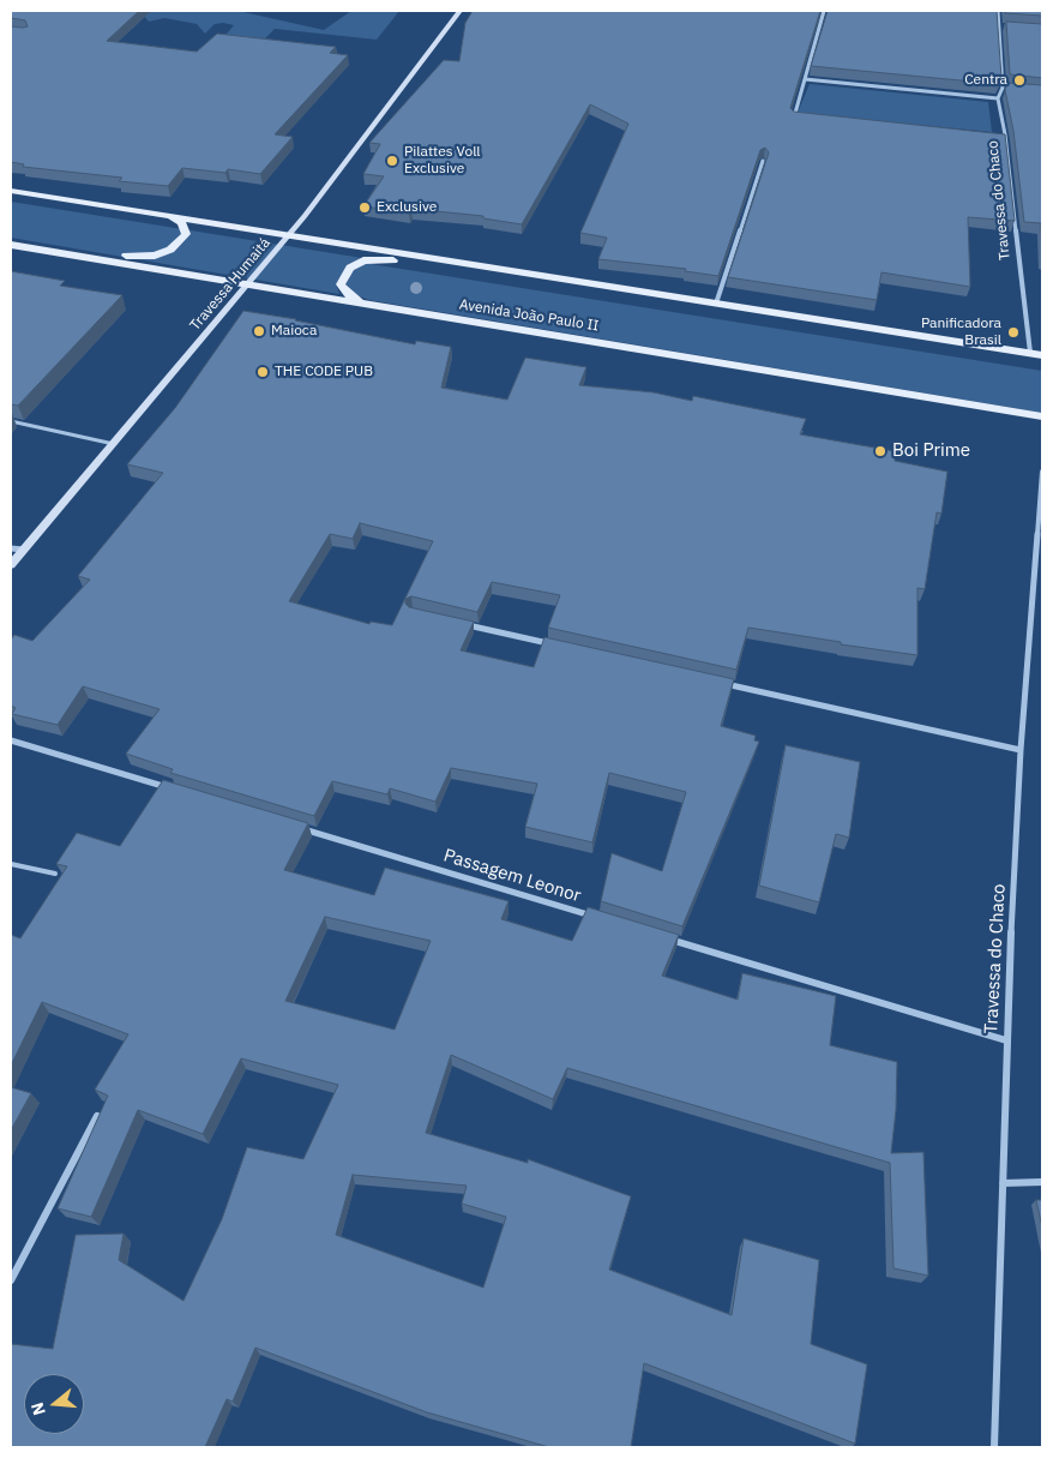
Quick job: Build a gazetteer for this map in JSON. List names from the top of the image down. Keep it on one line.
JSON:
{"streets":{"main road":["Avenida João Paulo II"],"street":["Travessa do Chaco","Travessa Humaitá","Passagem Leonor"]},"crossings":[["Travessa Humaitá","Avenida João Paulo II"]],"places":["Centra","Pilattes Voll Exclusive","Exclusive","Maioca","Panificadora Brasil","THE CODE PUB","Boi Prime"],"north":"left"}
